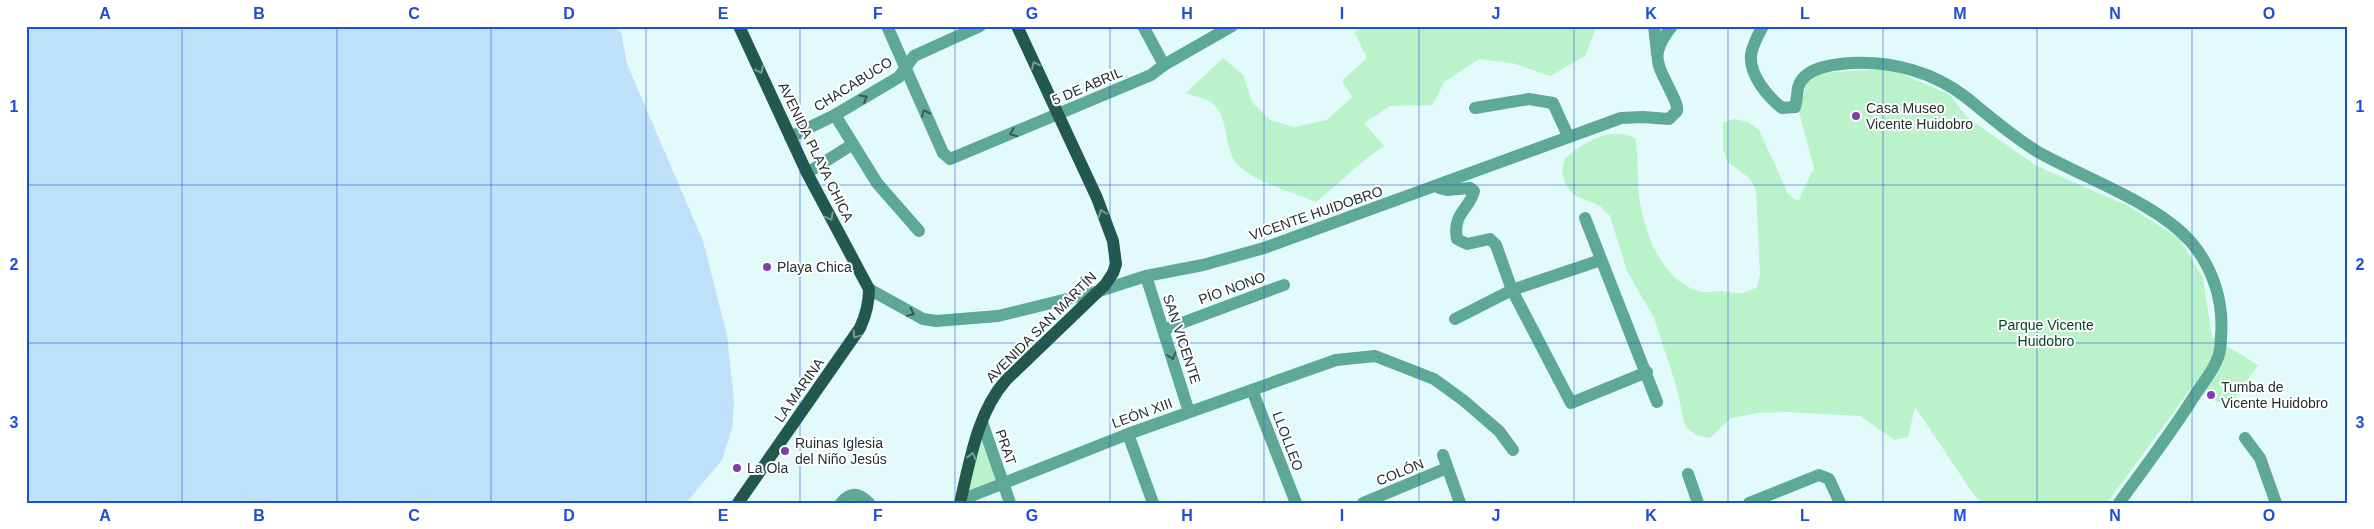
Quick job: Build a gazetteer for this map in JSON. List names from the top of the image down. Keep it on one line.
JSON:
{"streets":{"main road":["AVENIDA PLAYA CHICA","AVENIDA SAN MARTÍN","LA MARINA"],"street":["CHACABUCO","5 DE ABRIL","VICENTE HUIDOBRO","PÍO NONO","SAN VICENTE","LEÓN XIII","LLOLLEO","PRAT","COLÓN"]},"crossings":[["CHACABUCO","5 DE ABRIL"],["CHACABUCO","AVENIDA PLAYA CHICA"],["5 DE ABRIL","AVENIDA SAN MARTÍN"],["AVENIDA PLAYA CHICA","VICENTE HUIDOBRO"],["AVENIDA PLAYA CHICA","LA MARINA"],["VICENTE HUIDOBRO","AVENIDA SAN MARTÍN"],["VICENTE HUIDOBRO","SAN VICENTE"],["VICENTE HUIDOBRO","LA MARINA"],["PÍO NONO","SAN VICENTE"],["AVENIDA SAN MARTÍN","LEÓN XIII"],["AVENIDA SAN MARTÍN","PRAT"],["SAN VICENTE","LEÓN XIII"],["LEÓN XIII","LLOLLEO"],["LEÓN XIII","PRAT"]],"one_way":["CHACABUCO","AVENIDA PLAYA CHICA","AVENIDA SAN MARTÍN","SAN VICENTE","LA MARINA"],"parks":["Parque Vicente Huidobro"],"places":["Casa Museo Vicente Huidobro","Playa Chica","Tumba de Vicente Huidobro","Ruinas Iglesia del Niño Jesús","La Ola"],"grid":{"columns":["A","B","C","D","E","F","G","H","I","J","K","L","M","N","O"],"rows":["1","2","3"]}}
